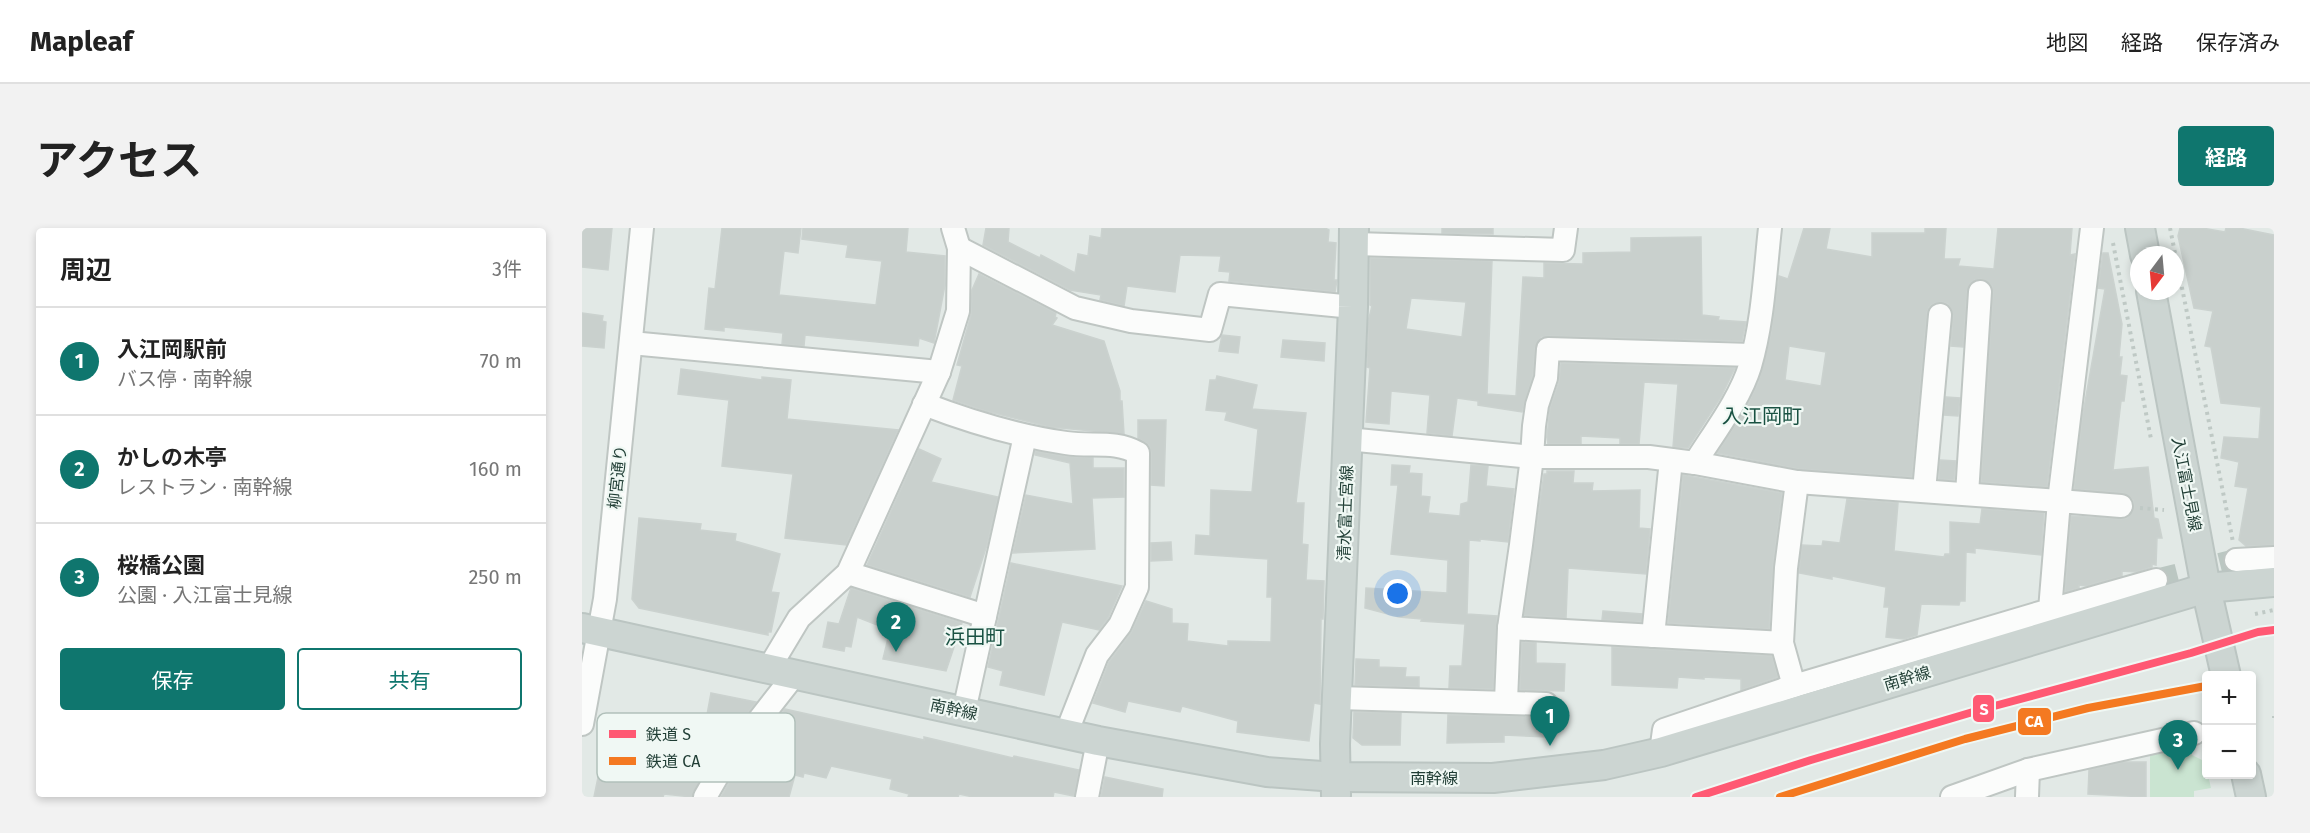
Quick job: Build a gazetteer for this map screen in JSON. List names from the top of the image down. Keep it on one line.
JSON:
{"streets":{"main road":["入江富士見線","清水富士宮線","南幹線"],"street":["柳宮通り"]},"crossings":[["柳宮通り","南幹線"],["入江富士見線","南幹線"],["清水富士宮線","南幹線"]],"districts":["入江岡町","浜田町"],"lines":["rail line S","rail line CA"],"legend":["鉄道 S","鉄道 CA"],"north":"bottom","page":{"header":"Mapleaf","nav":["地図","経路","保存済み"],"title":"アクセス","buttons":["経路",["保存","共有"]],"heading":["周辺","3件"],"list":[{"mark":"1","name":"入江岡駅前","note":"バス停 · 南幹線","value":"70 m"},{"mark":"2","name":"かしの木亭","note":"レストラン · 南幹線","value":"160 m"},{"mark":"3","name":"桜橋公園","note":"公園 · 入江富士見線","value":"250 m"}],"pins":["2","1","3"],"map_buttons":["+","−"]}}
